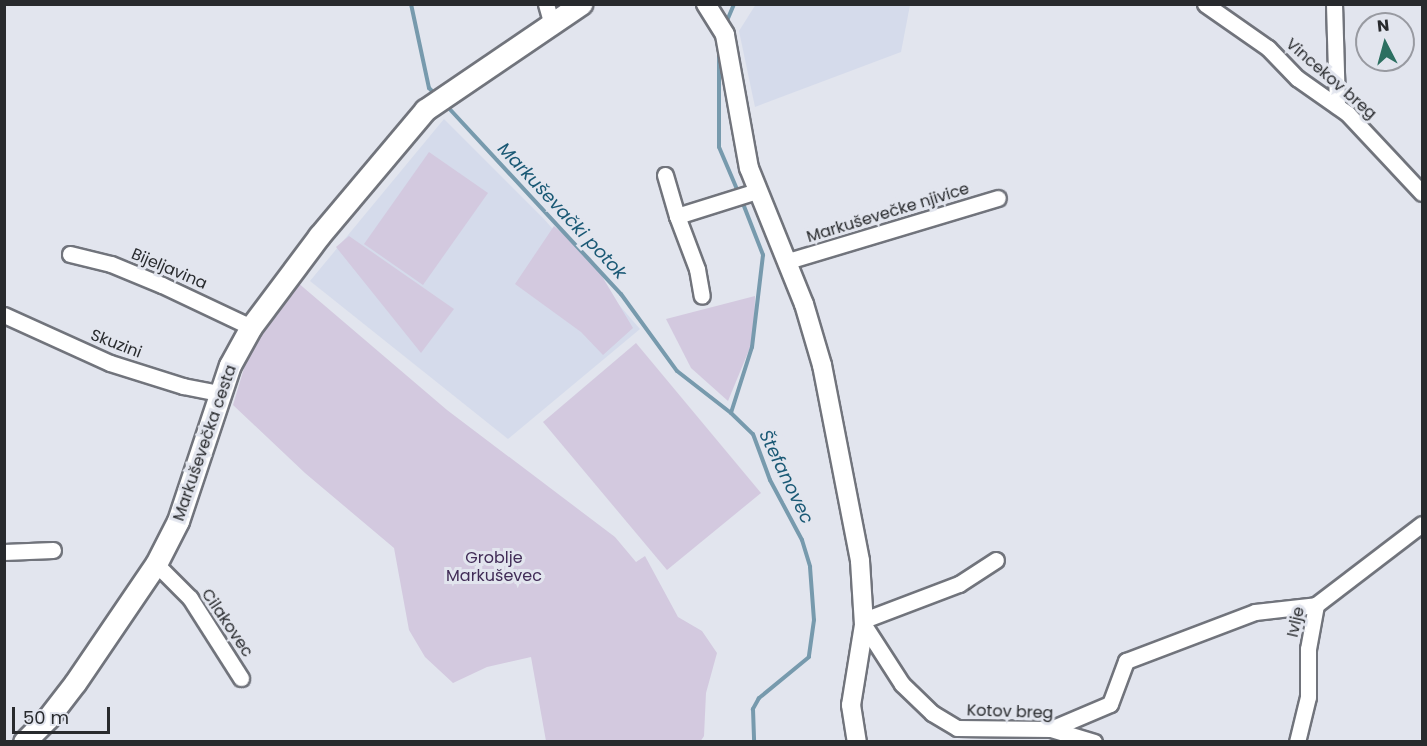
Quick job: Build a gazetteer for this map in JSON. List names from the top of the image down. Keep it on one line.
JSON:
{"streets":{"main road":["Markuševečka cesta"],"street":["Vincekov breg","Markuševečke njivice","Bijeljavina","Skuzini","Ivlje","Cilakovec","Kotov breg"]},"crossings":[["Bijeljavina","Markuševečka cesta"],["Skuzini","Markuševečka cesta"],["Markuševečka cesta","Cilakovec"]],"water":["Markuševački potok","Štefanovec"],"parks":["Groblje Markuševec"],"scale_bar":"50 m","north":"top"}
